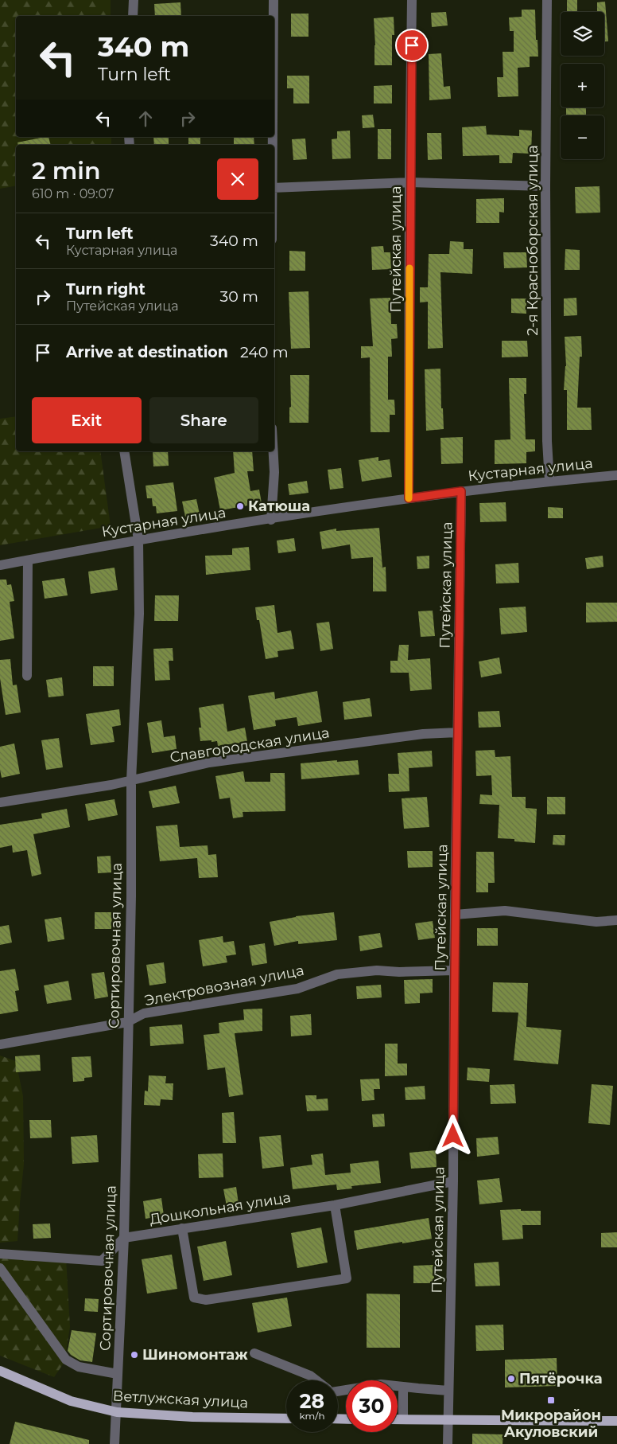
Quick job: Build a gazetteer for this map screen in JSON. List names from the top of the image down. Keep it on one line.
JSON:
{"streets":{"main road":["Ветлужская улица"],"street":["2-я Красноборская улица","Путейская улица","Кустарная улица","Славгородская улица","Сортировочная улица","Электровозная улица","Дошкольная улица"]},"crossings":[["2-я Красноборская улица","Кустарная улица"],["Путейская улица","Кустарная улица"],["Путейская улица","Славгородская улица"],["Путейская улица","Электровозная улица"],["Путейская улица","Дошкольная улица"],["Кустарная улица","Сортировочная улица"],["Славгородская улица","Сортировочная улица"],["Сортировочная улица","Электровозная улица"],["Сортировочная улица","Дошкольная улица"],["Сортировочная улица","Ветлужская улица"]],"places":{"other":["Катюша","Шиномонтаж","Пятёрочка"],"transit":["Микрорайон Акуловский"]},"page":{"map_buttons":["+","−"],"turn":["340 m","Turn left"],"heading":["2 min","610 m · 09:07"],"list":[{"name":"Turn left","note":"Кустарная улица","value":"340 m"},{"name":"Turn right","note":"Путейская улица","value":"30 m"},{"name":"Arrive at destination","value":"240 m"}],"buttons":["Exit","Share"],"speed":"28 km/h","limit":"30"}}
